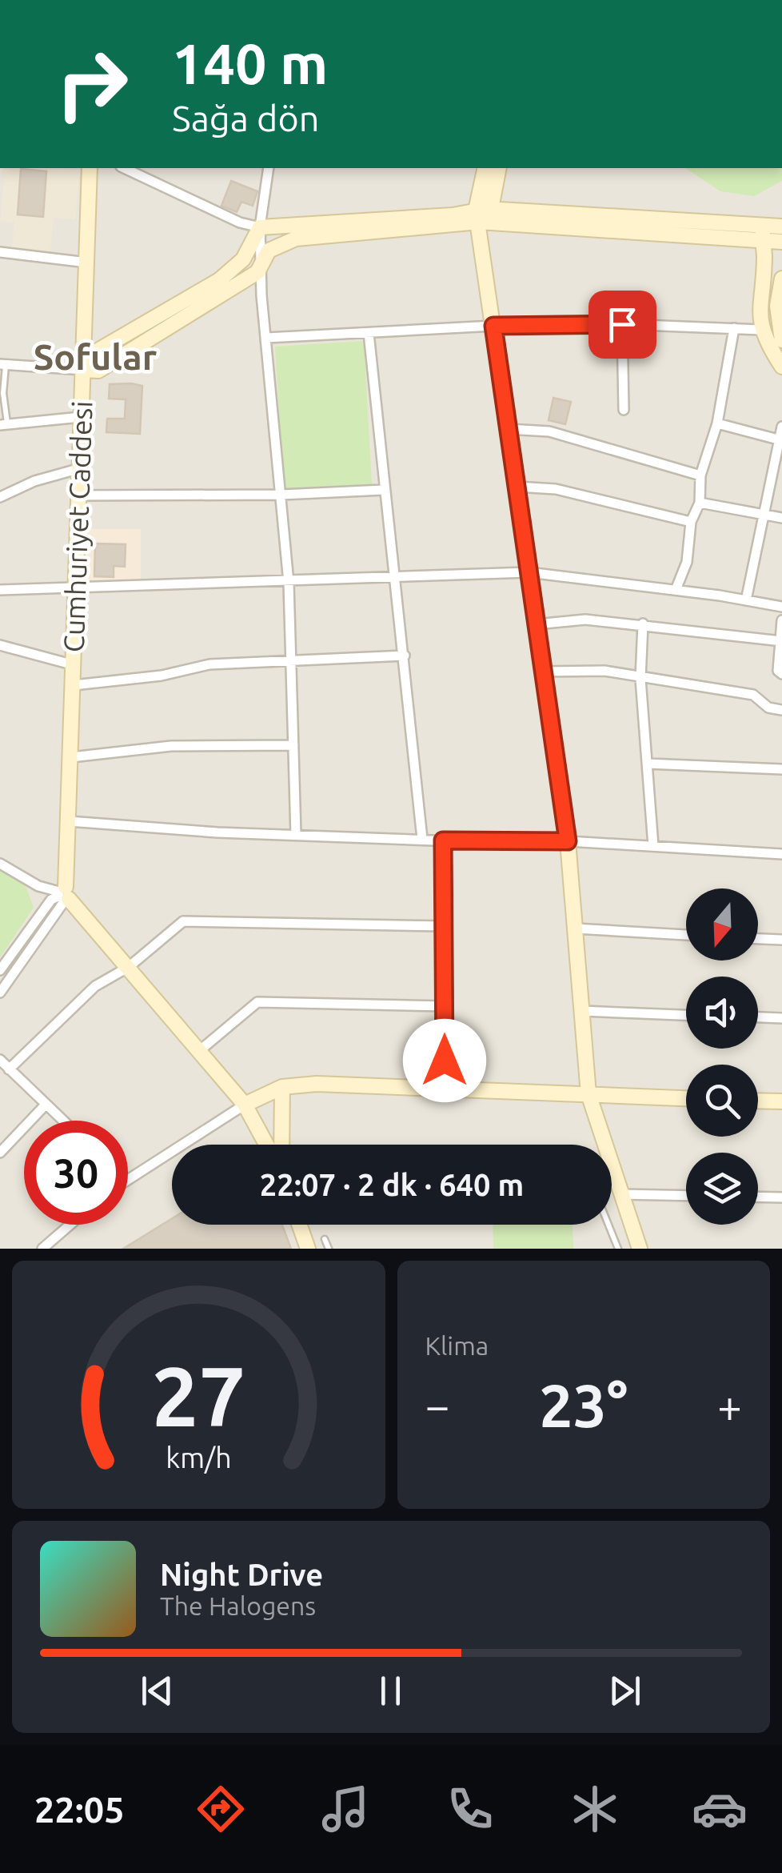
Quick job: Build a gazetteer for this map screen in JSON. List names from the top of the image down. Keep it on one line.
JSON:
{"streets":{"street":["Cumhuriyet Caddesi"]},"districts":["Sofular"],"north":"bottom","page":{"turn":["140 m","Sağa dön"],"limit":"30","trip":"22:07 · 2 dk · 640 m","tile":"Klima","heat":["−","23°","+"],"song":["Night Drive","The Halogens"],"tabs":"22:05","gauge":["27","km/h"]}}
